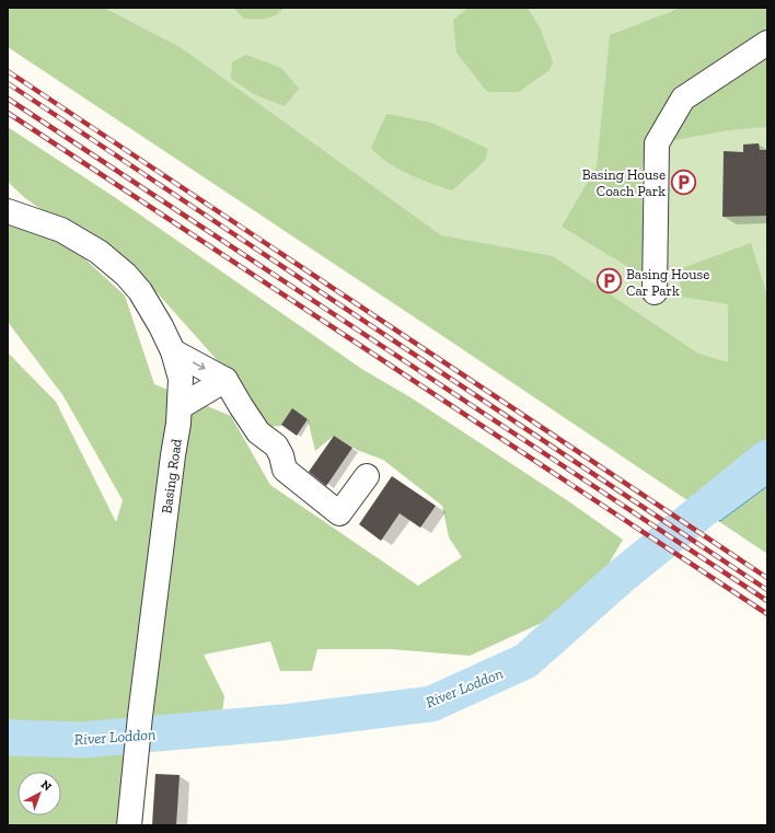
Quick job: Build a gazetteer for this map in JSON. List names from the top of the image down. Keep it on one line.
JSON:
{"streets":{"street":["Basing Road"]},"water":["River Loddon"],"places":{"parking":["Basing House Coach Park","Basing House Car Park"]},"north":"top right"}
